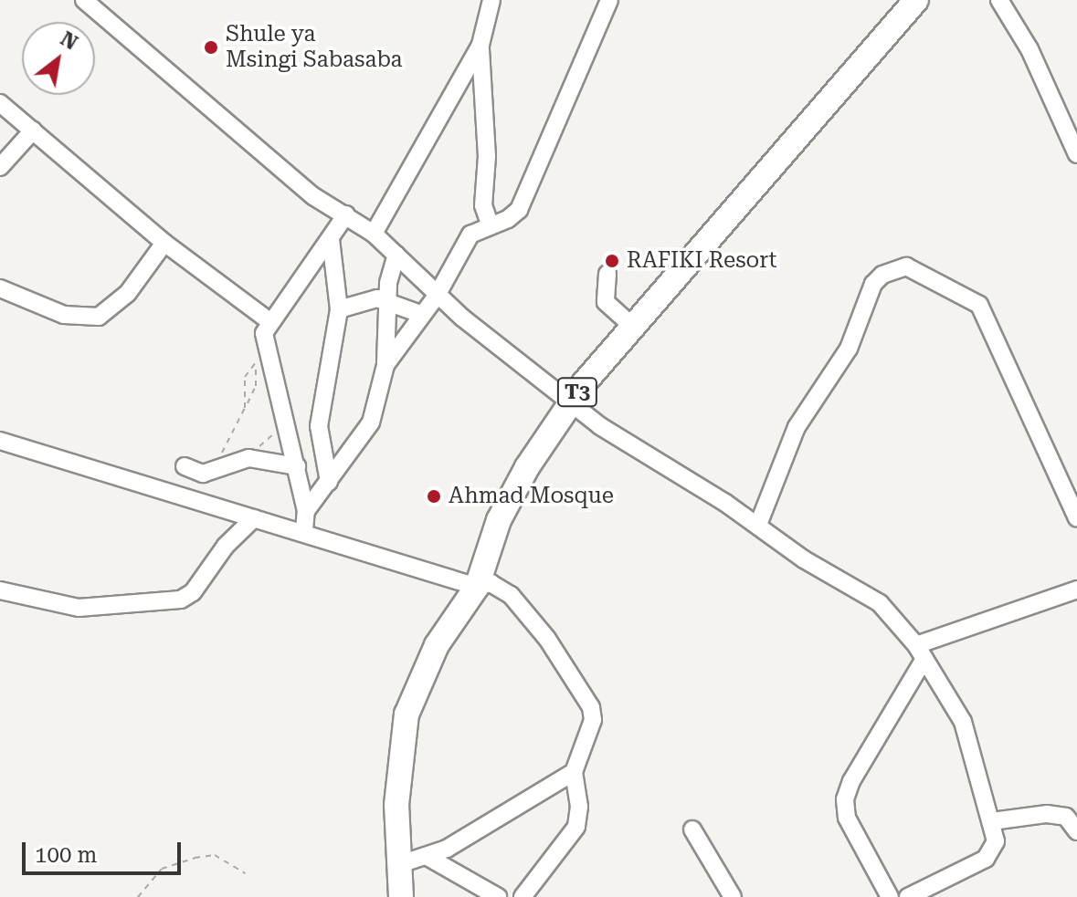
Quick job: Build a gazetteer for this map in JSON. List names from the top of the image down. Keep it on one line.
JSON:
{"streets":{"highway":["T3"]},"places":["Shule ya Msingi Sabasaba","RAFIKI Resort","Ahmad Mosque"],"scale_bar":"100 m","north":"top right"}
